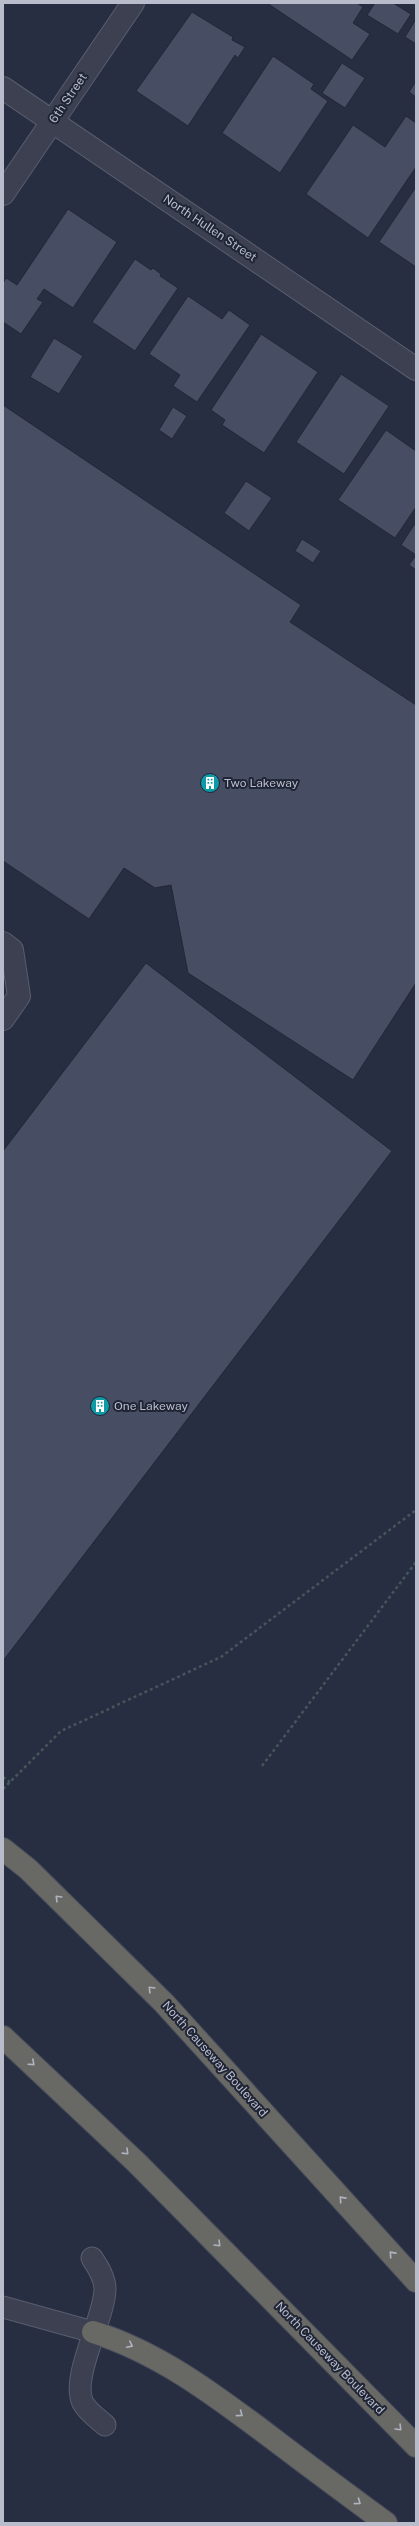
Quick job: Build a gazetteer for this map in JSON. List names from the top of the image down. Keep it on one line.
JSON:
{"streets":{"highway":["North Causeway Boulevard"],"street":["6th Street","North Hullen Street"]},"crossings":[["6th Street","North Hullen Street"]],"places":{"building":["Two Lakeway","One Lakeway"]}}
